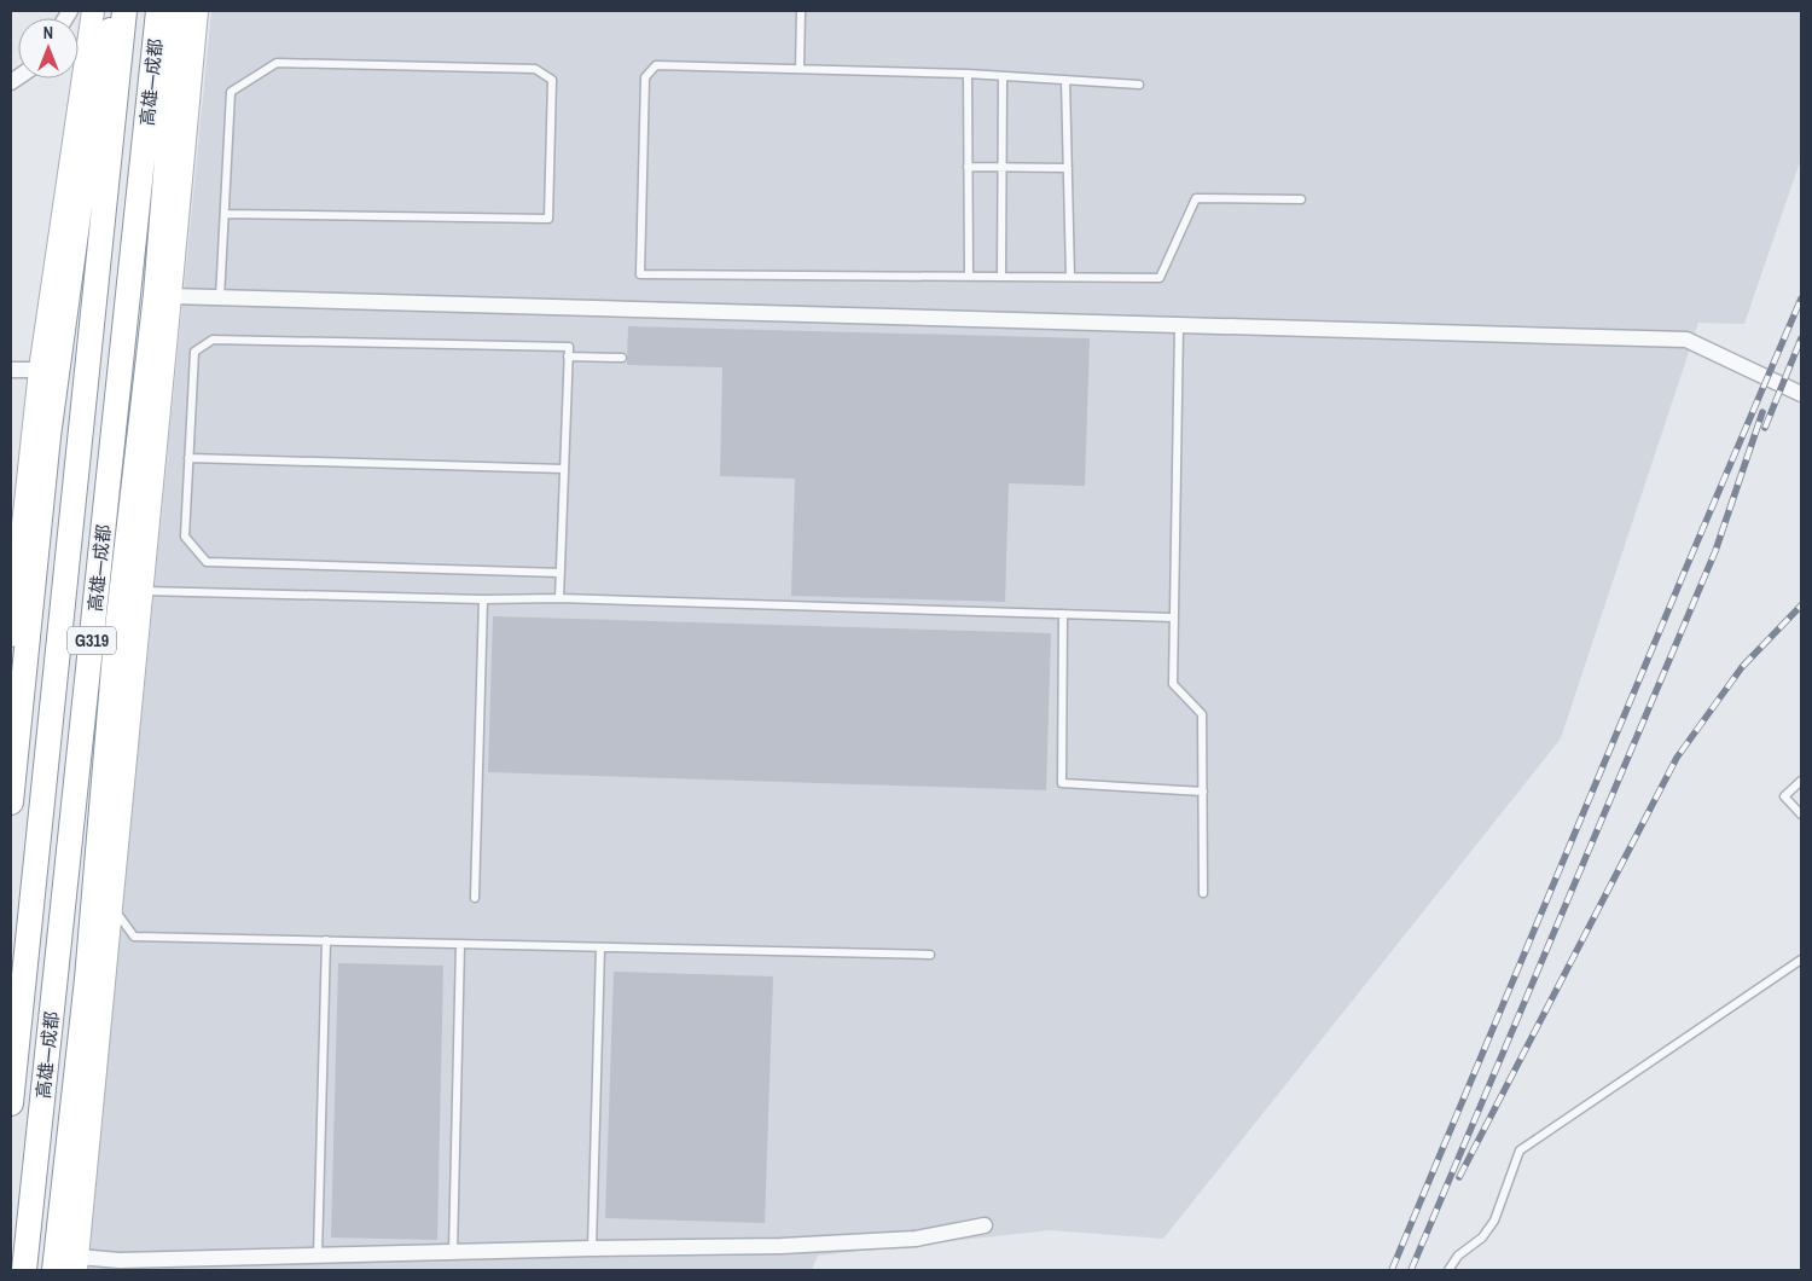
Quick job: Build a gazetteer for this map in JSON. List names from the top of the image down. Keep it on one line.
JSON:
{"streets":{"highway":["高雄—成都","G319"]},"north":"top"}
